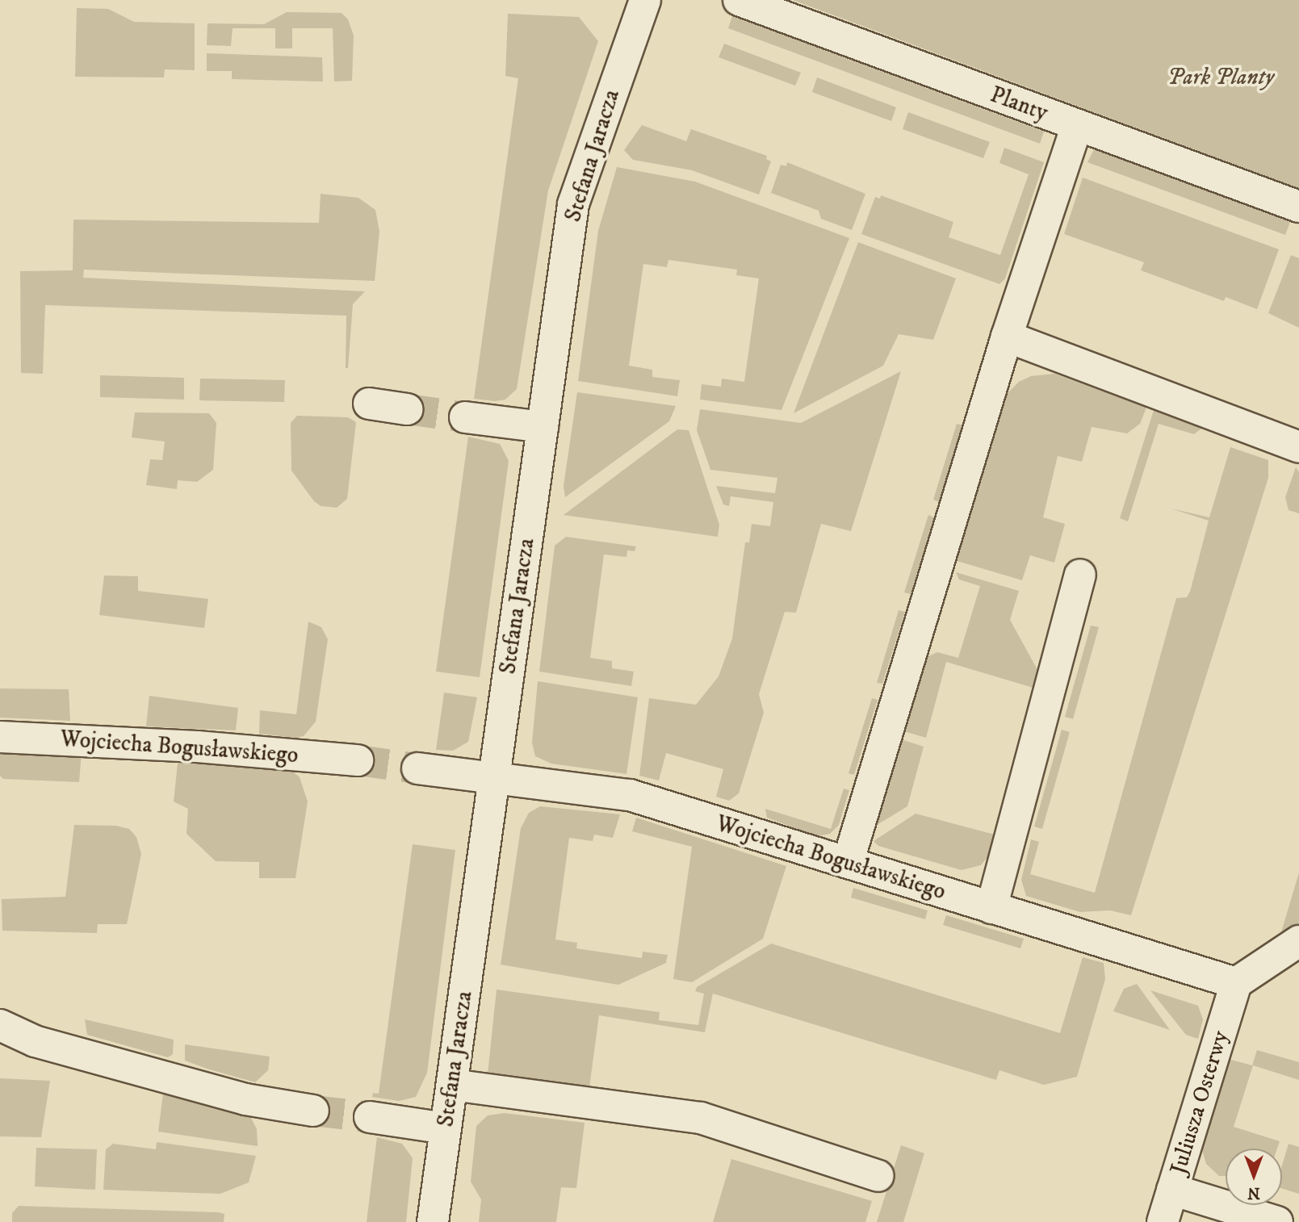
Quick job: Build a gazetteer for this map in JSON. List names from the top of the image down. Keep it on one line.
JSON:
{"streets":{"street":["Planty","Stefana Jaracza","Wojciecha Bogusławskiego","Juliusza Osterwy"]},"crossings":[["Stefana Jaracza","Wojciecha Bogusławskiego"],["Wojciecha Bogusławskiego","Juliusza Osterwy"]],"parks":["Park Planty"],"north":"bottom"}
